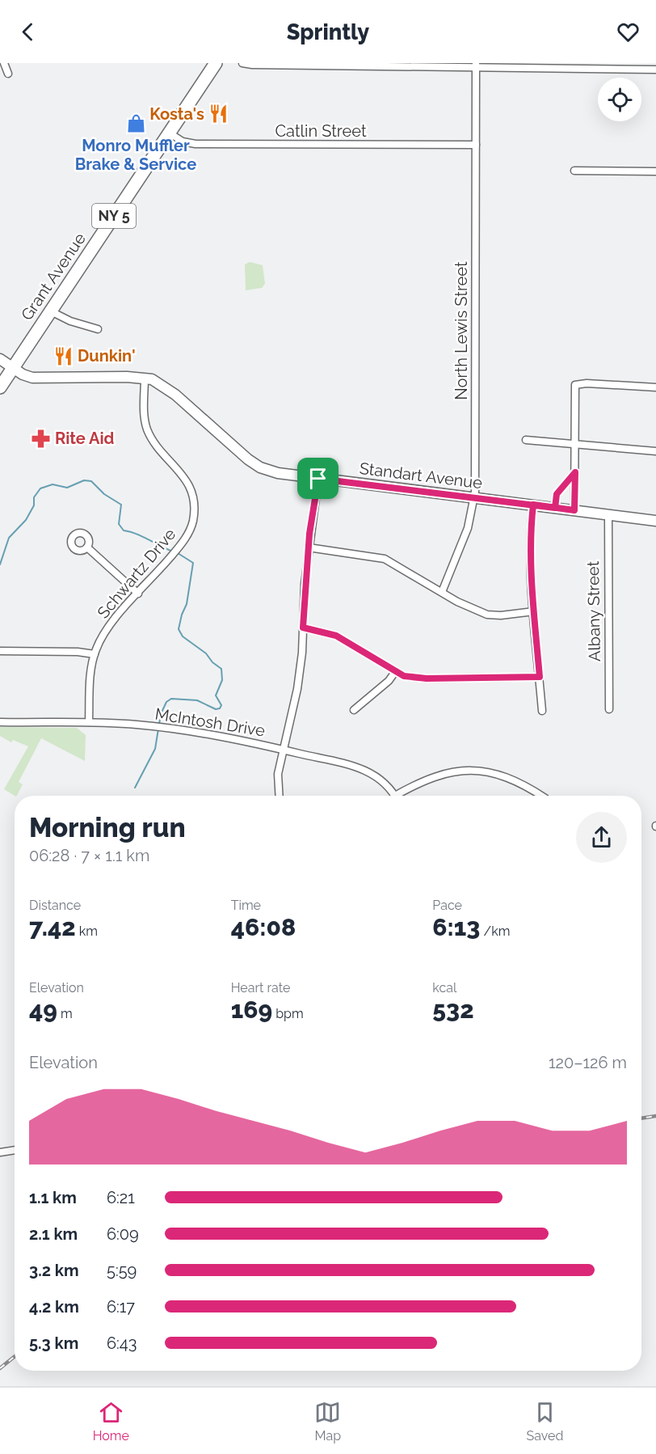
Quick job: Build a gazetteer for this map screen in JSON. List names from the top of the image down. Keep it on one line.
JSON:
{"streets":{"highway":["NY 5","Grant Avenue"],"street":["Catlin Street","North Lewis Street","Standart Avenue","Schwartz Drive","Albany Street","McIntosh Drive"]},"crossings":[["Catlin Street","Grant Avenue"],["Catlin Street","North Lewis Street"],["Grant Avenue","Standart Avenue"],["North Lewis Street","Standart Avenue"],["Standart Avenue","Schwartz Drive"],["Standart Avenue","Albany Street"],["Schwartz Drive","McIntosh Drive"]],"places":{"restaurant":["Kosta's","Dunkin'"],"shop":["Monro Muffler Brake & Service"],"pharmacy":["Rite Aid"]},"page":{"header":"Sprintly","heading":["Morning run","06:28 · 7 × 1.1 km"],"stats":[["Distance","7.42 km"],["Time","46:08"],["Pace","6:13 /km"],["Elevation","49 m"],["Heart rate","169 bpm"],["kcal","532"]],"chart":["Elevation","120–126 m"],"list":[{"name":"1.1 km","note":"6:21"},{"name":"2.1 km","note":"6:09"},{"name":"3.2 km","note":"5:59"},{"name":"4.2 km","note":"6:17"},{"name":"5.3 km","note":"6:43"}],"tabs":["Home","Map","Saved"]}}
